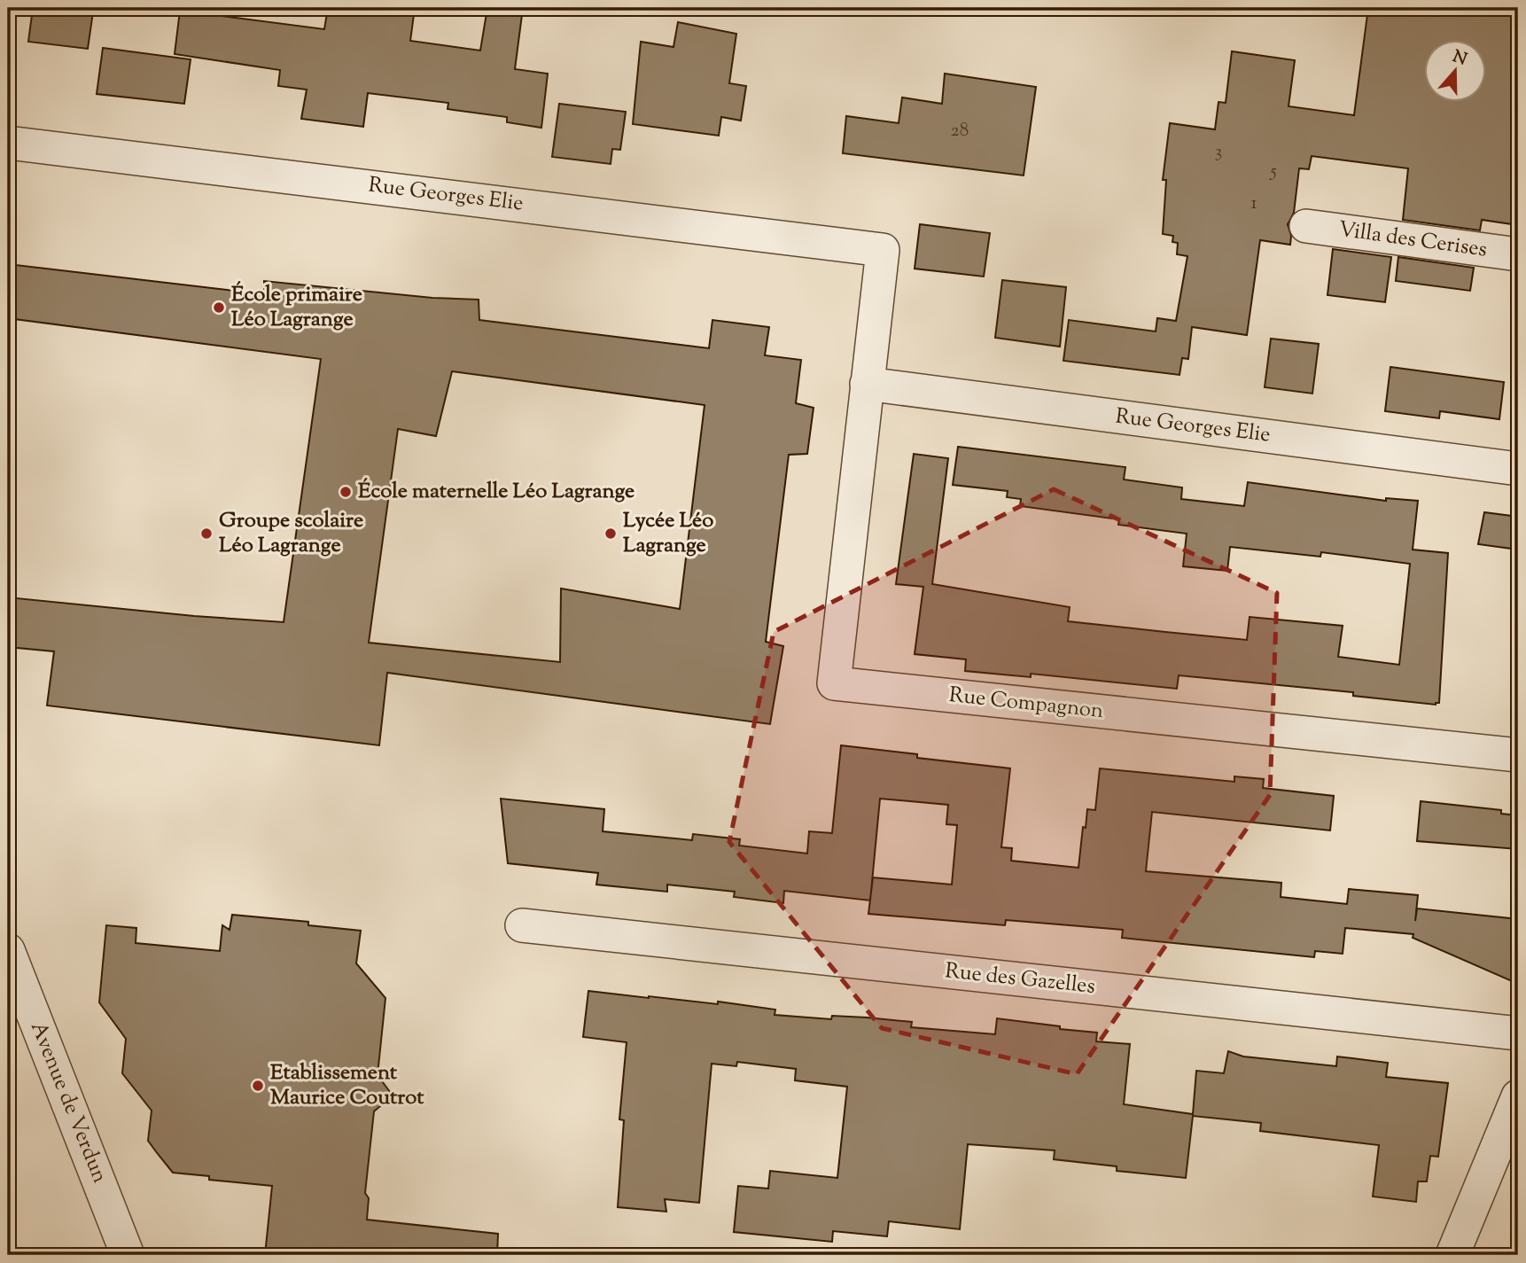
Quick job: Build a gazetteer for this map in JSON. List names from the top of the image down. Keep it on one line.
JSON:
{"streets":{"street":["Rue Georges Elie","Villa des Cerises","Rue Compagnon","Rue des Gazelles","Avenue de Verdun"]},"crossings":[["Rue Georges Elie","Rue Compagnon"]],"places":["École primaire Léo Lagrange","École maternelle Léo Lagrange","Groupe scolaire Léo Lagrange","Lycée Léo Lagrange","Etablissement Maurice Coutrot"],"house_numbers":["28","3","5","1"],"north":"top"}
